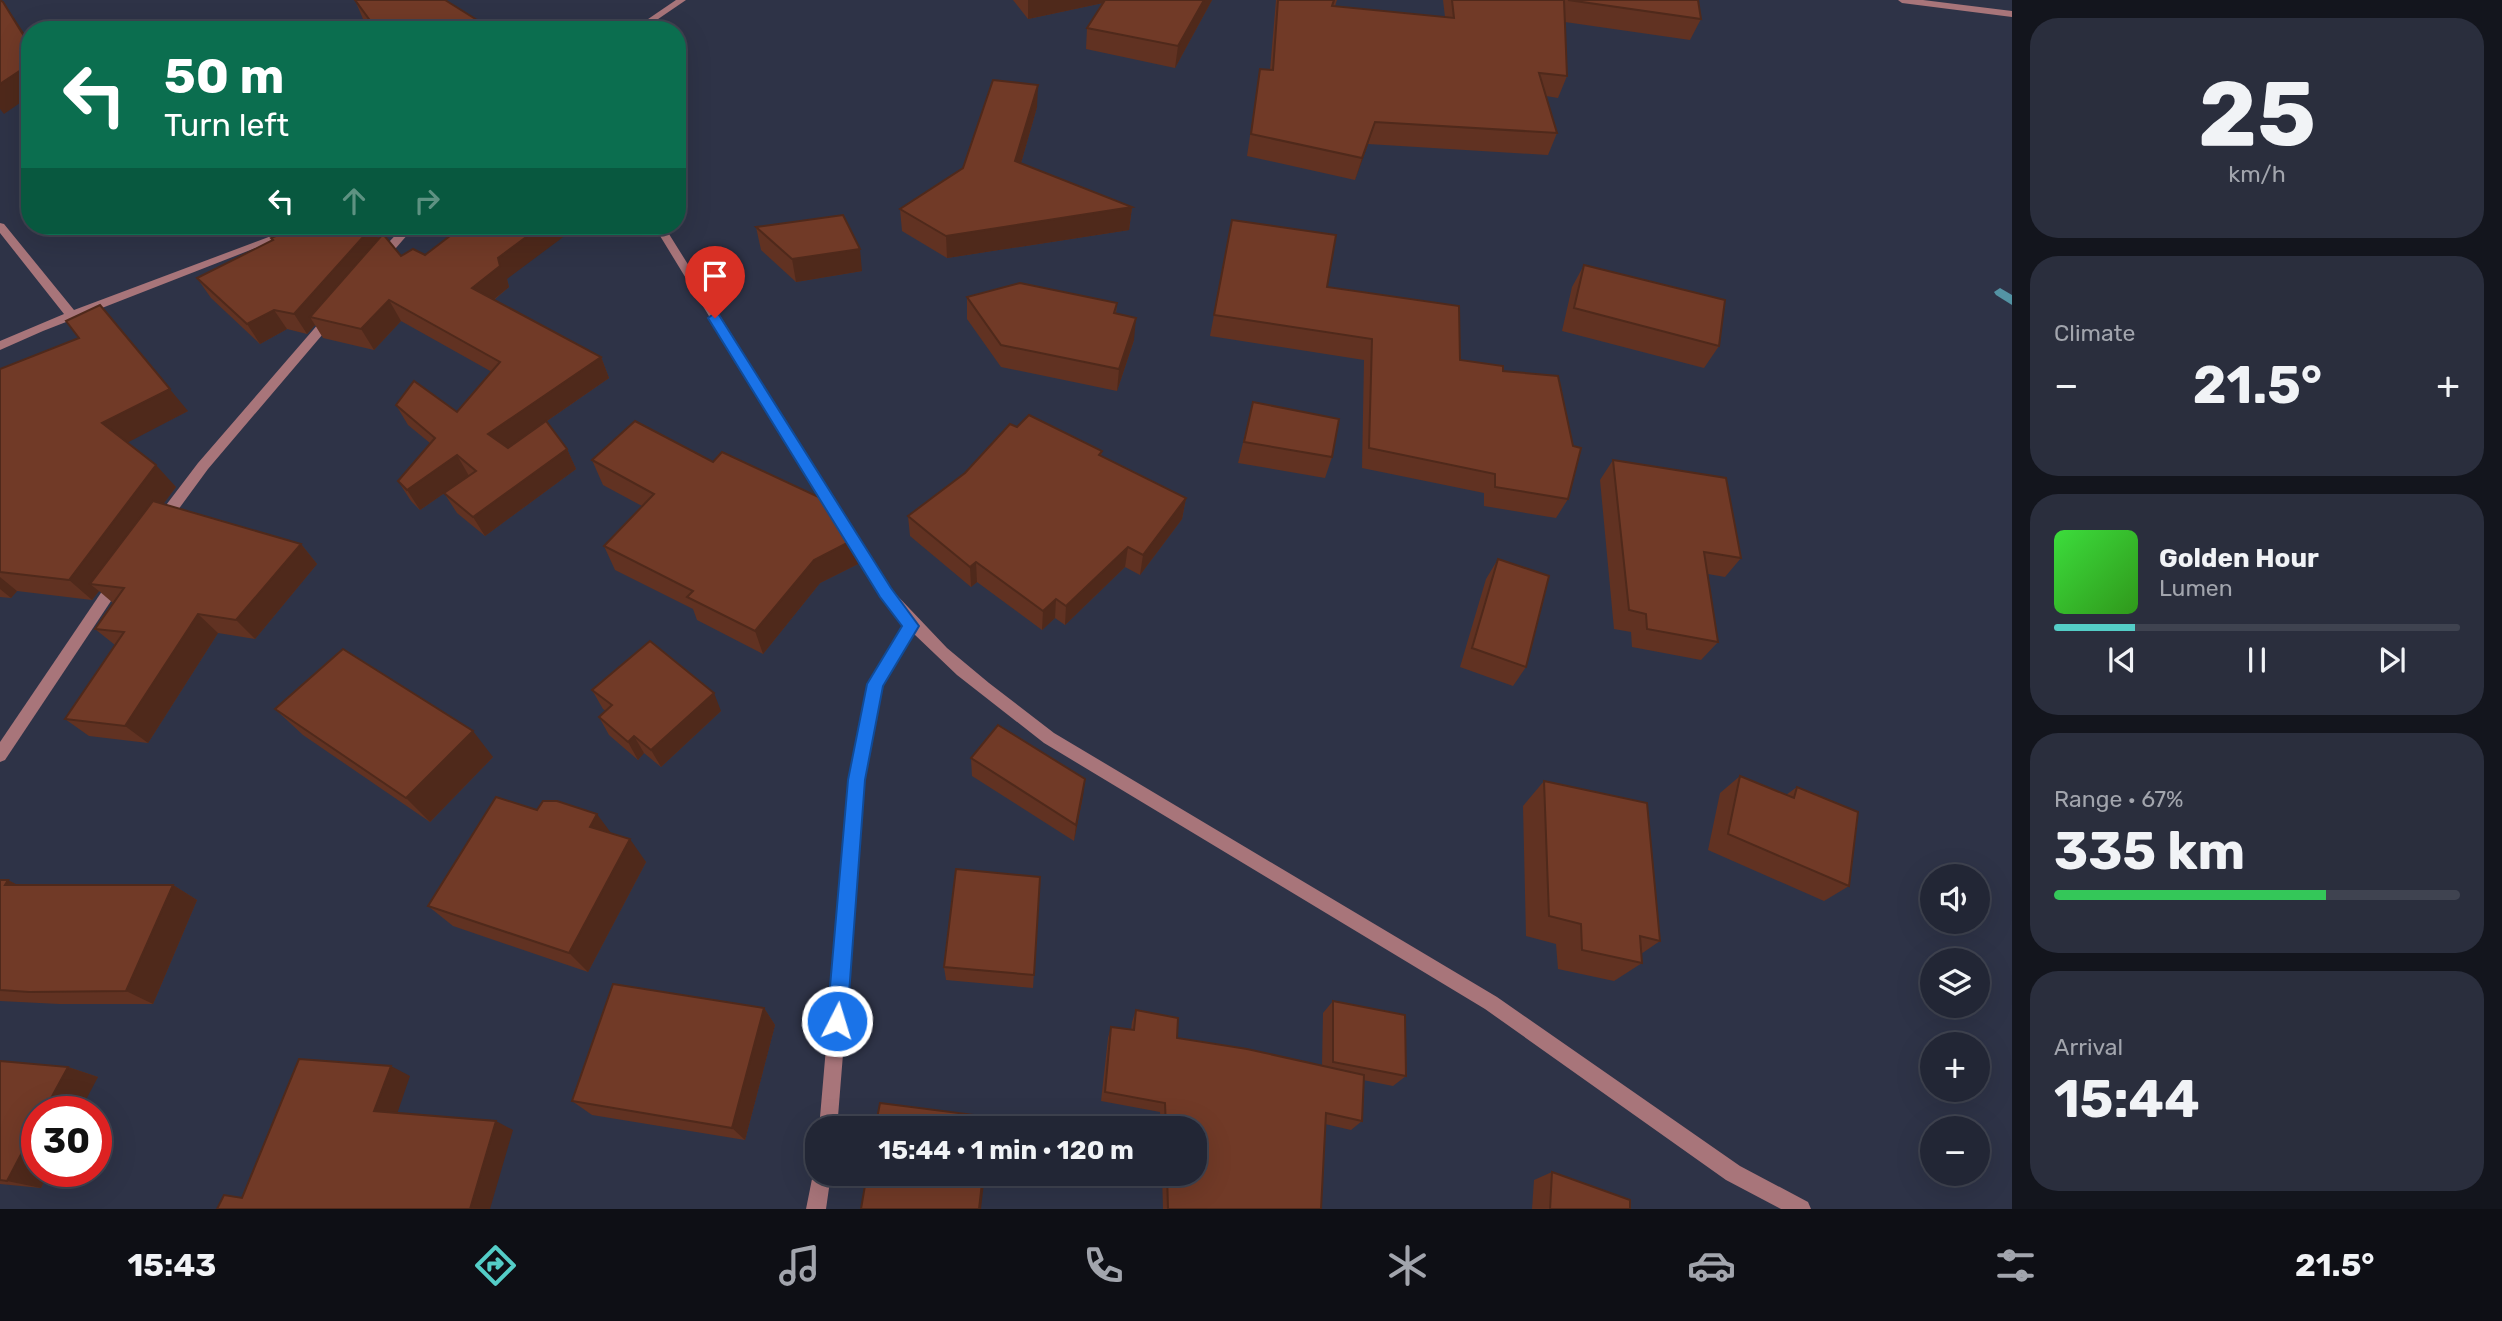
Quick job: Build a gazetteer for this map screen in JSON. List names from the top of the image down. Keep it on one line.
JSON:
{"page":{"tile":[["25","km/h"],"Climate",["Range · 67%","335 km"],["Arrival","15:44"]],"turn":["50 m","Turn left"],"heat":["−","21.5°","+"],"song":["Golden Hour","Lumen"],"map_buttons":["+","−"],"limit":"30","trip":"15:44 · 1 min · 120 m","tabs":["15:43","21.5°"]}}
